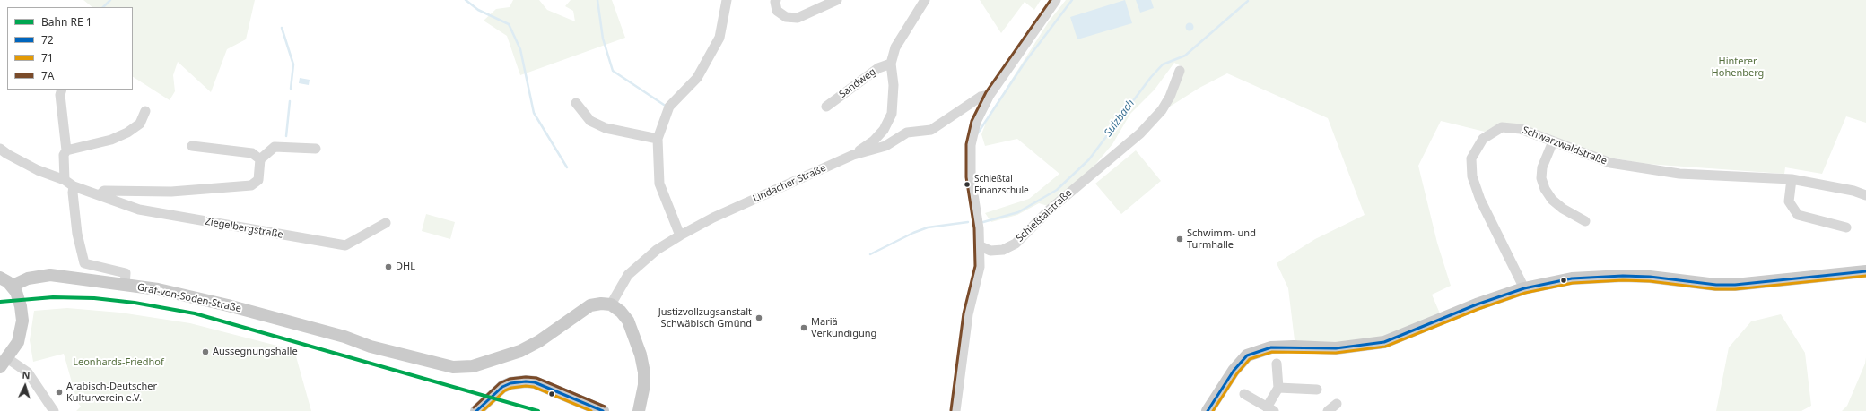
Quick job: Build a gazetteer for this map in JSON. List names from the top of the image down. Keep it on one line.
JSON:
{"streets":{"main road":["Graf-von-Soden-Straße"],"street":["Sandweg","Schwarzwaldstraße","Lindacher Straße","Schießtalstraße","Ziegelbergstraße"]},"crossings":[["Sandweg","Lindacher Straße"],["Lindacher Straße","Graf-von-Soden-Straße"]],"water":["Sulzbach"],"parks":["Hinterer Hohenberg","Leonhards-Friedhof"],"places":["Schießtal Finanzschule","Schwimm- und Turmhalle","DHL","Justizvollzugsanstalt Schwäbisch Gmünd","Mariä Verkündigung","Aussegnungshalle","Arabisch-Deutscher Kulturverein e.V."],"lines":["transit line 7A","transit line 72","transit line 71"],"legend":["Bahn RE 1","72","71","7A"],"north":"top"}
